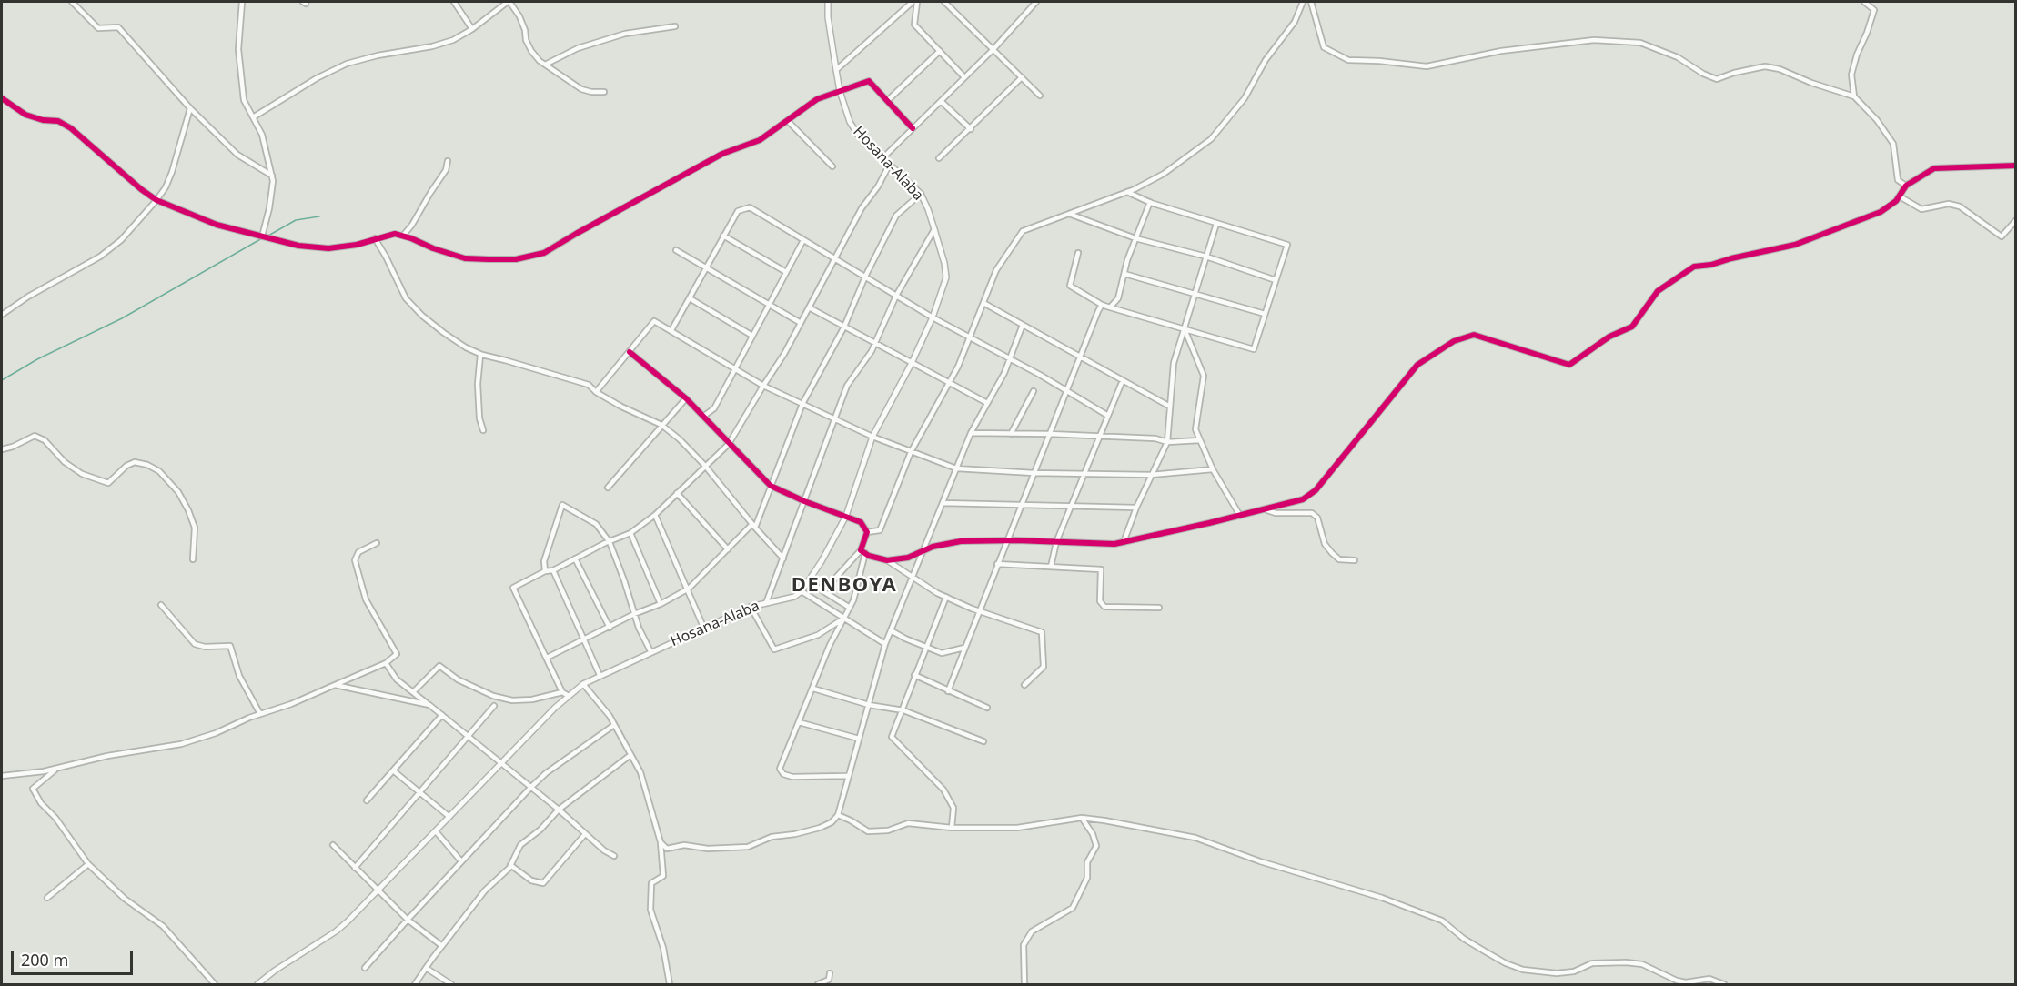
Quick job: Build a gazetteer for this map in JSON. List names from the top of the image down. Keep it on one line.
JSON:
{"streets":{"main road":["Hosana-Alaba"]},"districts":["DENBOYA"],"scale_bar":"200 m"}
